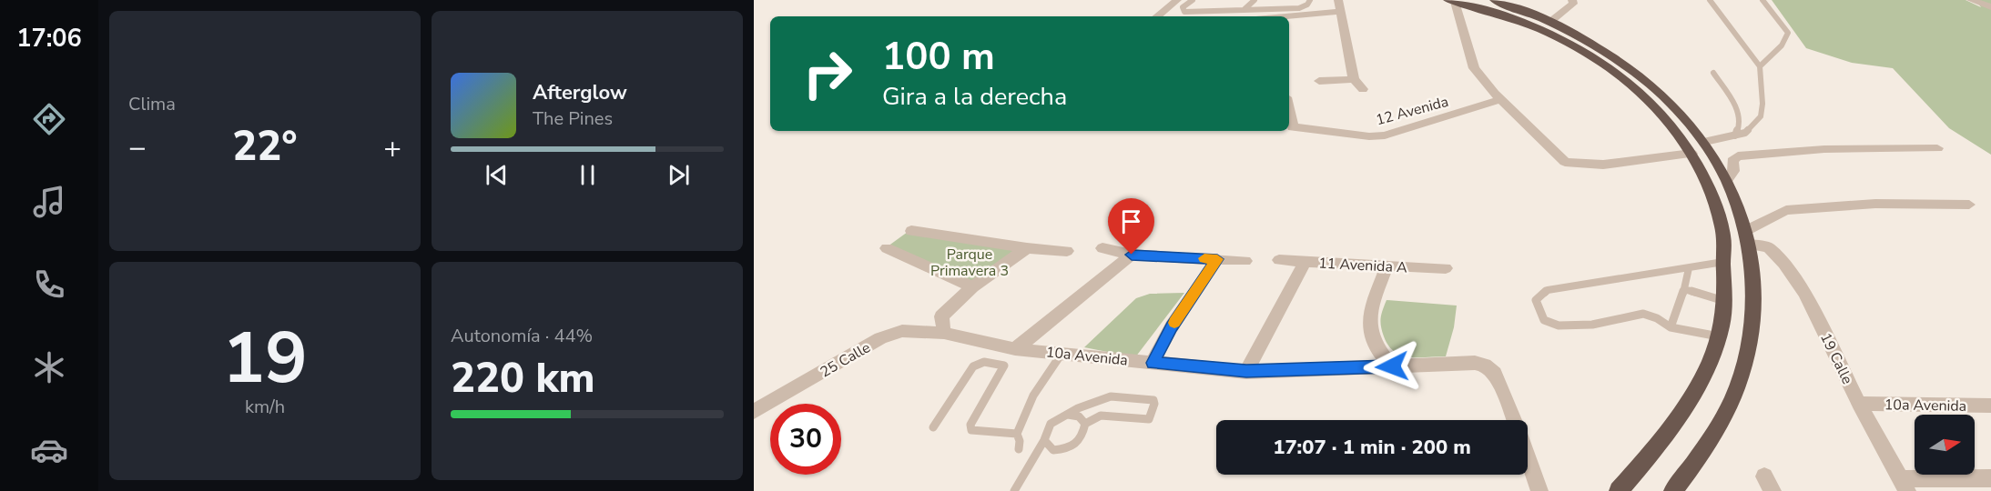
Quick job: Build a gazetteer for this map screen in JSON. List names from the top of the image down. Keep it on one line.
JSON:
{"streets":{"street":["12 Avenida","11 Avenida A","10a Avenida","19 Calle","25 Calle"]},"crossings":[["10a Avenida","19 Calle"],["10a Avenida","25 Calle"]],"parks":["Parque Primavera 3"],"north":"right","page":{"tabs":"17:06","tile":["Clima",["19","km/h"],["Autonomía · 44%","220 km"]],"turn":["100 m","Gira a la derecha"],"song":["Afterglow","The Pines"],"heat":["−","22°","+"],"limit":"30","trip":"17:07 · 1 min · 200 m"}}
